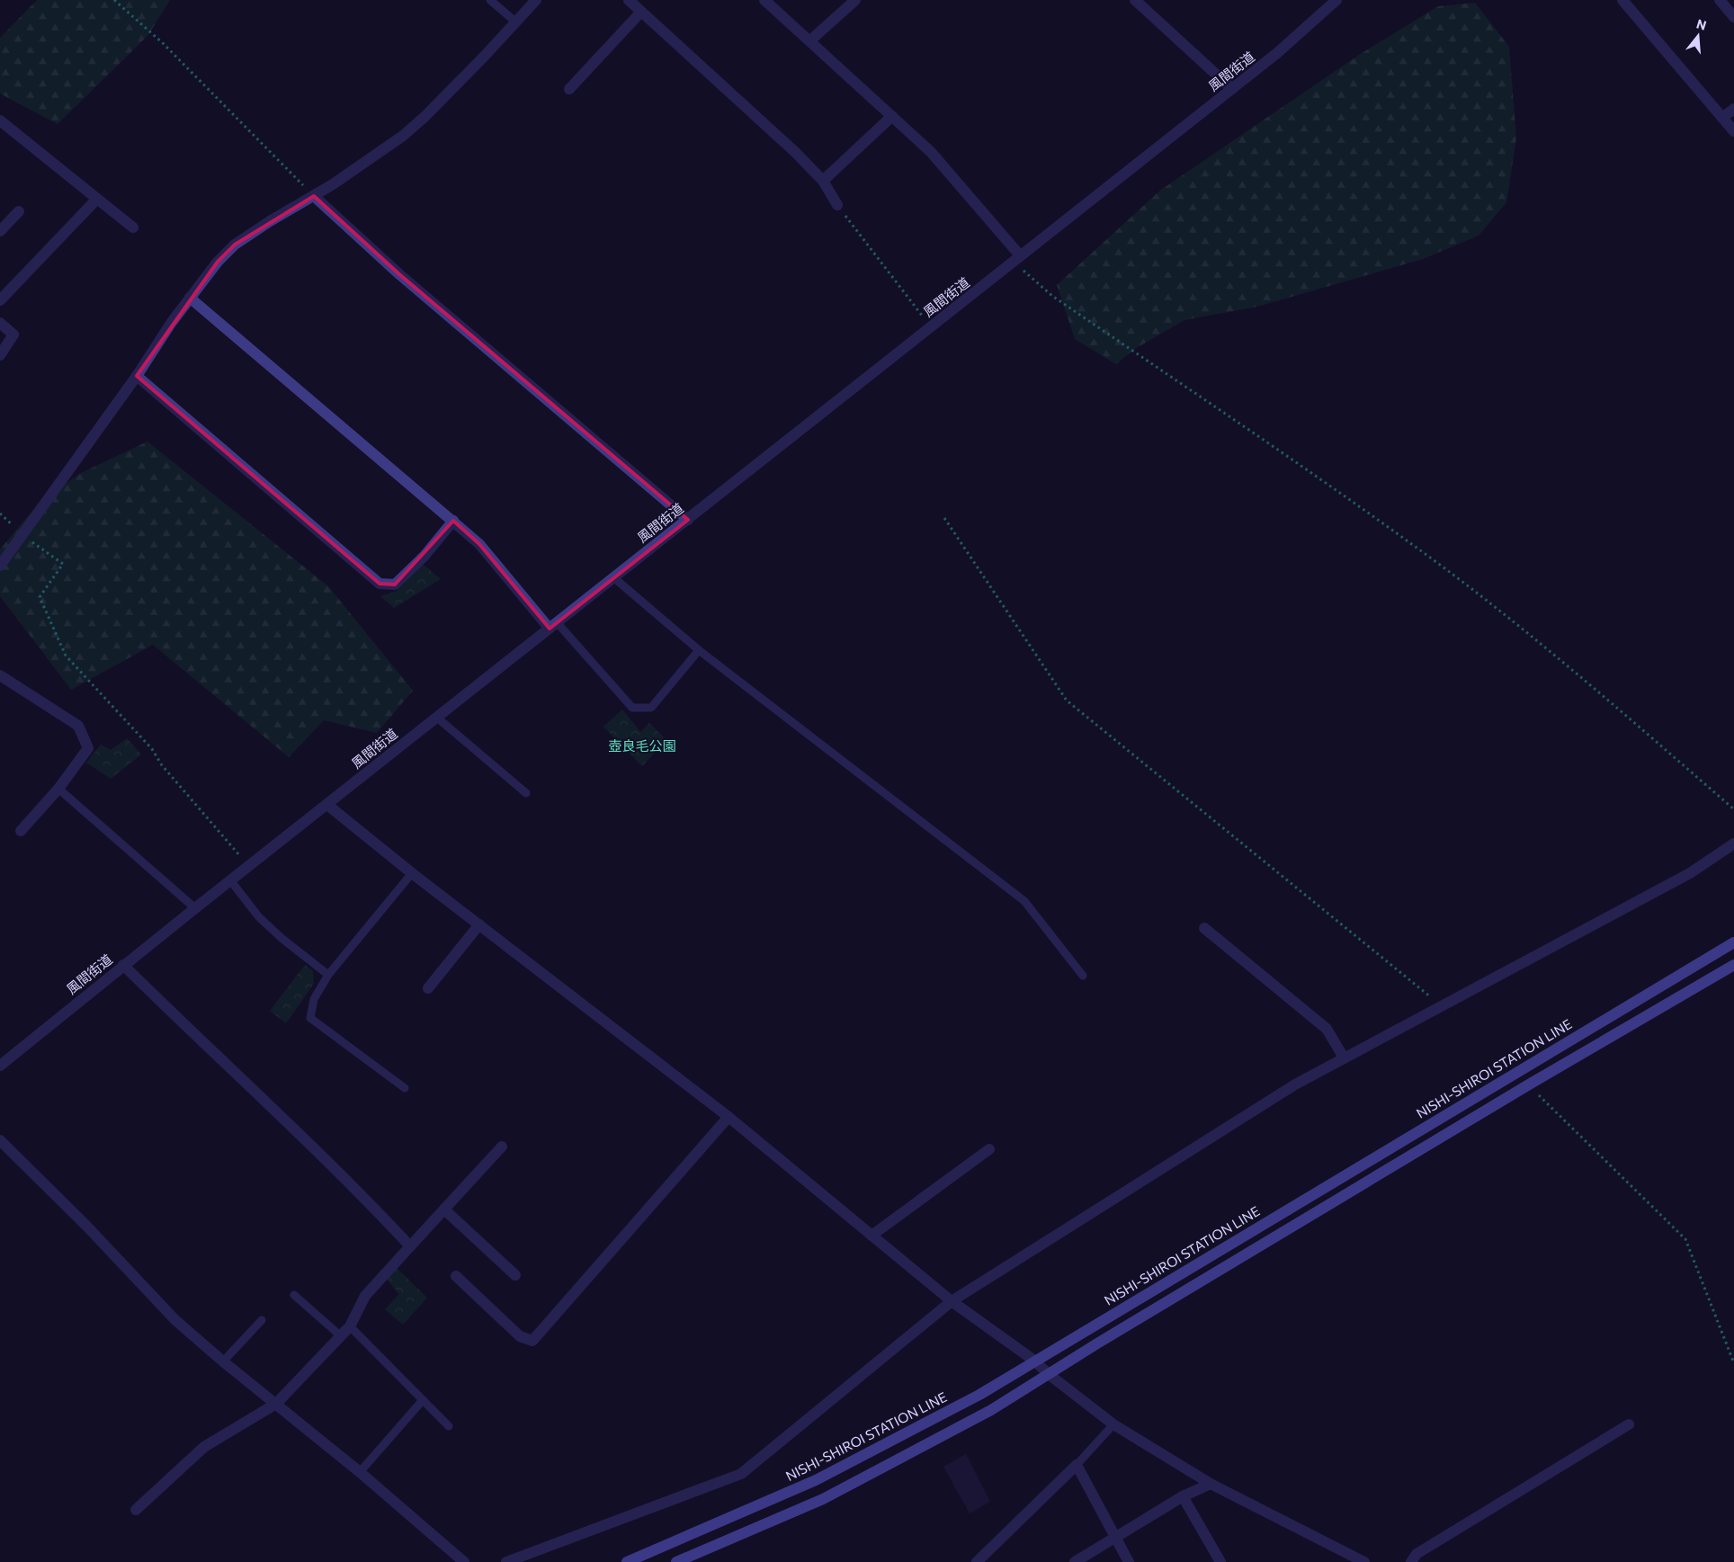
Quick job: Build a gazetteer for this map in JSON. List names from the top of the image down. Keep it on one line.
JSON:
{"streets":{"main road":["NISHI-SHIROI STATION LINE"],"street":["風間街道"]},"parks":["壺良毛公園"],"north":"top"}
